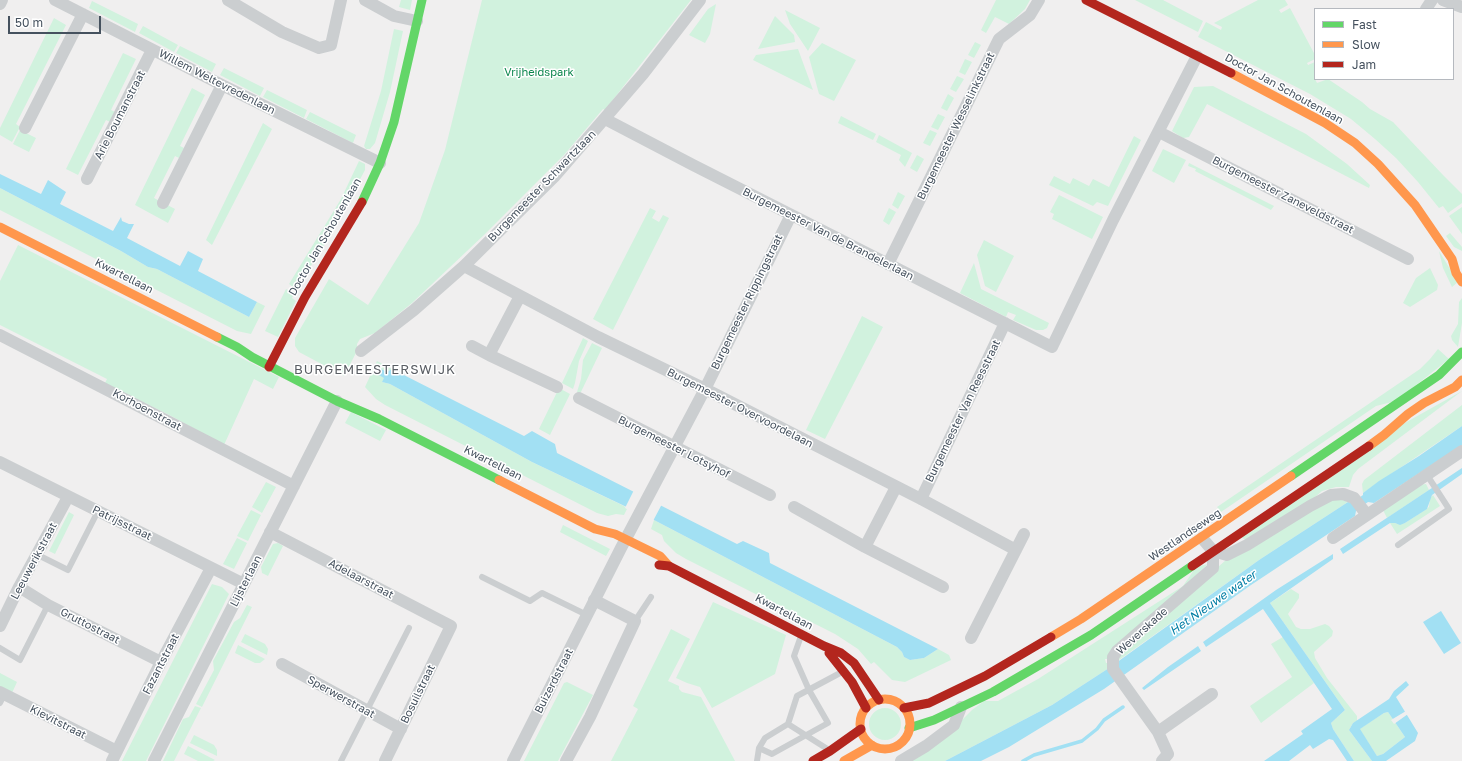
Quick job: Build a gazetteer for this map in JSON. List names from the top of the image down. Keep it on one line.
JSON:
{"streets":{"street":["Willem Weltevredenlaan","Doctor Jan Schoutenlaan","Arie Boumanstraat","Burgemeester Wesselinkstraat","Burgemeester Schwartzlaan","Burgemeester Zaneveldstraat","Burgemeester Van de Brandelerlaan","Kwartellaan","Burgemeester Rippingstraat","Burgemeester Overvoordelaan","Korhoenstraat","Burgemeester Van Reesstraat","Burgemeester Lotsyhof","Patrijsstraat","Westlandseweg","Leeuwerikstraat","Adelaarstraat","Lijsterlaan","Gruttostraat","Weverskade","Fazantstraat","Buizerdstraat","Bosuilstraat","Sperwerstraat","Kievitstraat"]},"crossings":[["Willem Weltevredenlaan","Doctor Jan Schoutenlaan"],["Willem Weltevredenlaan","Arie Boumanstraat"],["Doctor Jan Schoutenlaan","Kwartellaan"],["Burgemeester Wesselinkstraat","Burgemeester Van de Brandelerlaan"],["Burgemeester Schwartzlaan","Burgemeester Van de Brandelerlaan"],["Burgemeester Schwartzlaan","Burgemeester Overvoordelaan"],["Burgemeester Zaneveldstraat","Burgemeester Van de Brandelerlaan"],["Burgemeester Van de Brandelerlaan","Burgemeester Rippingstraat"],["Burgemeester Van de Brandelerlaan","Burgemeester Van Reesstraat"],["Kwartellaan","Burgemeester Rippingstraat"],["Kwartellaan","Westlandseweg"],["Kwartellaan","Lijsterlaan"],["Kwartellaan","Buizerdstraat"],["Burgemeester Rippingstraat","Burgemeester Overvoordelaan"],["Burgemeester Rippingstraat","Burgemeester Lotsyhof"],["Burgemeester Rippingstraat","Buizerdstraat"],["Burgemeester Overvoordelaan","Burgemeester Van Reesstraat"],["Korhoenstraat","Lijsterlaan"],["Patrijsstraat","Leeuwerikstraat"],["Patrijsstraat","Lijsterlaan"],["Patrijsstraat","Fazantstraat"],["Leeuwerikstraat","Gruttostraat"],["Adelaarstraat","Lijsterlaan"],["Adelaarstraat","Bosuilstraat"],["Gruttostraat","Fazantstraat"],["Fazantstraat","Kievitstraat"],["Bosuilstraat","Sperwerstraat"]],"districts":["BURGEMEESTERSWIJK"],"water":["Het Nieuwe water"],"parks":["Vrijheidspark"],"legend":["Fast","Slow","Jam"],"scale_bar":"50 m"}
